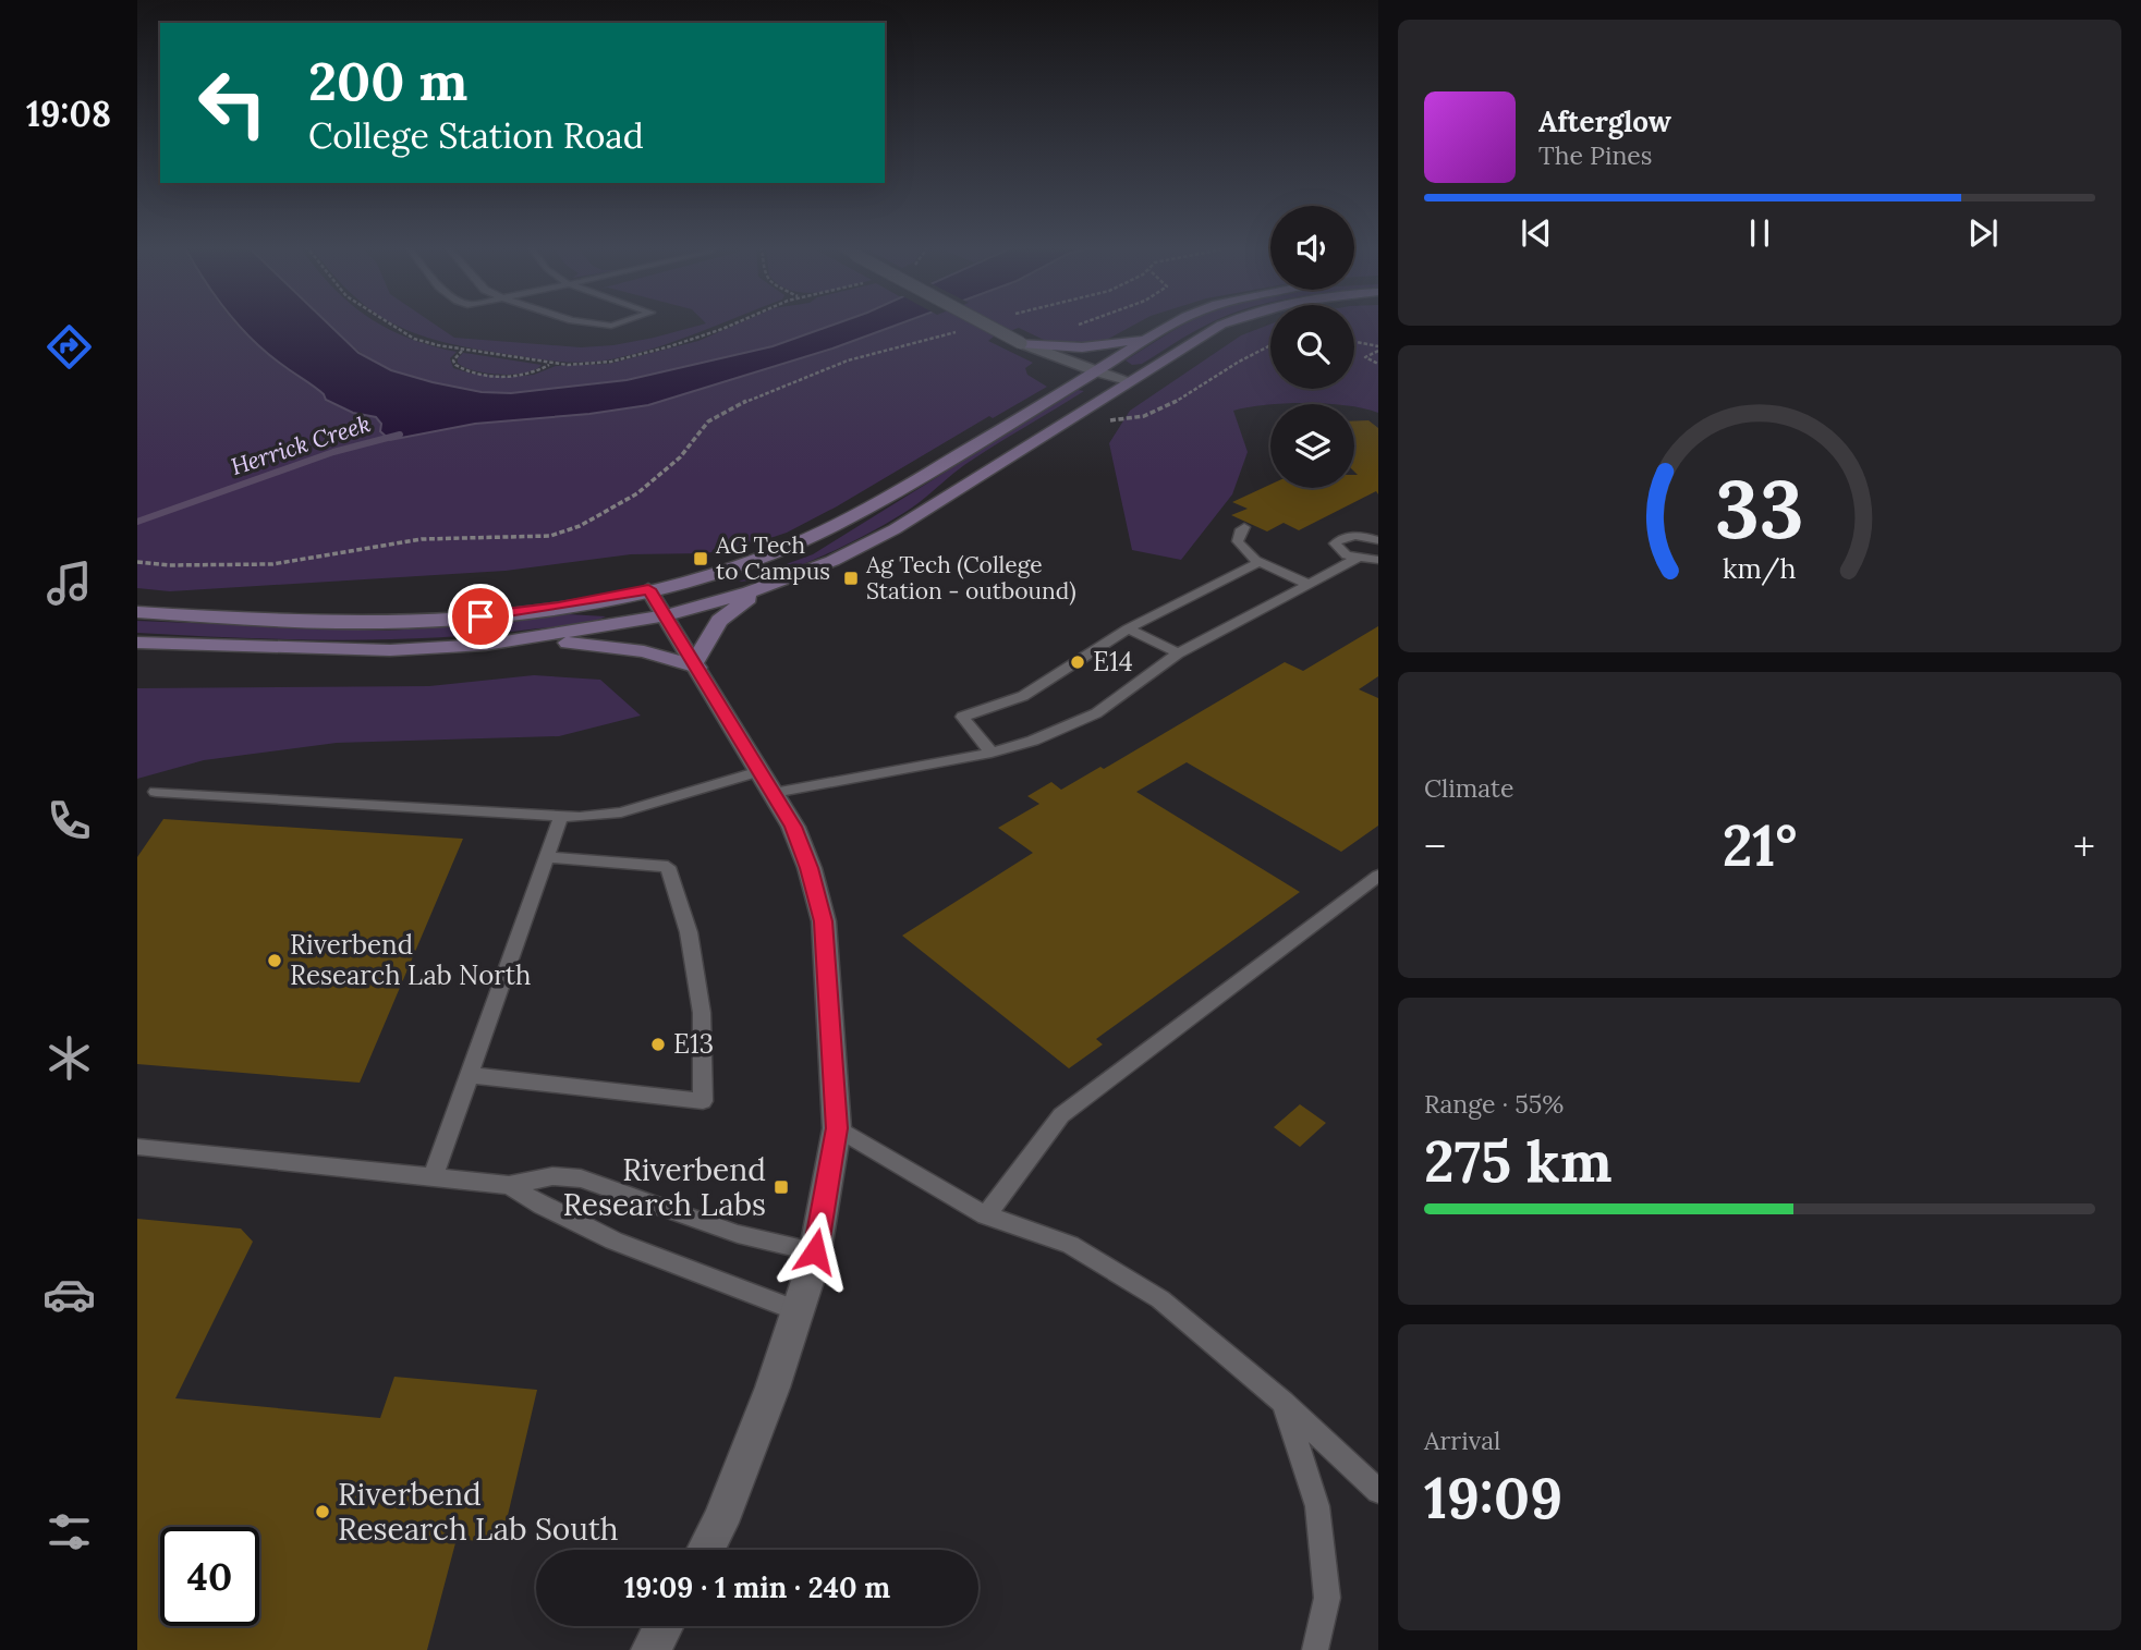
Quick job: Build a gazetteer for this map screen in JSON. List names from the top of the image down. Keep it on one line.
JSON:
{"water":["Herrick Creek"],"places":{"transit":["AG Tech to Campus","Ag Tech (College Station - outbound)","Riverbend Research Labs"],"other":["E14","Riverbend Research Lab North","E13","Riverbend Research Lab South"]},"page":{"tabs":"19:08","turn":["200 m","College Station Road"],"song":["Afterglow","The Pines"],"tile":["Climate",["Range · 55%","275 km"],["Arrival","19:09"]],"heat":["−","21°","+"],"limit":"40","trip":"19:09 · 1 min · 240 m","gauge":["33","km/h"]}}
